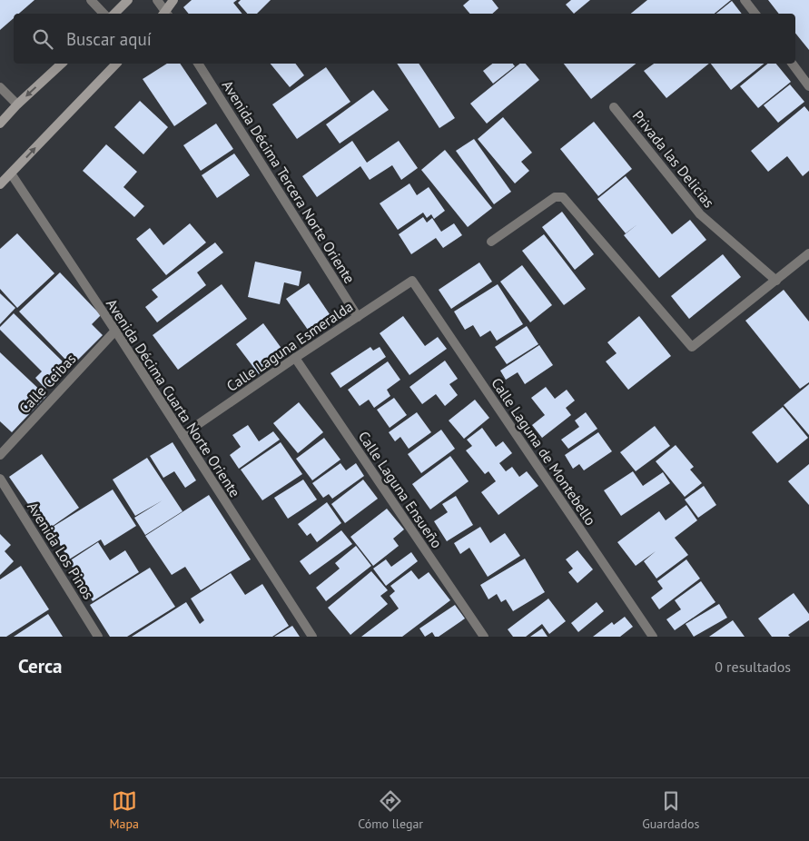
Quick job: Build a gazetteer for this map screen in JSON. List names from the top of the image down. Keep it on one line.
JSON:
{"streets":{"street":["Privada las Delicias","Avenida Décima Tercera Norte Oriente","Calle Laguna Esmeralda","Calle Ceibas","Avenida Décima Cuarta Norte Oriente","Calle Laguna de Montebello","Calle Laguna Ensueño","Avenida Los Pinos"]},"crossings":[["Avenida Décima Tercera Norte Oriente","Calle Laguna Esmeralda"],["Calle Laguna Esmeralda","Avenida Décima Cuarta Norte Oriente"],["Calle Laguna Esmeralda","Calle Laguna de Montebello"],["Calle Laguna Esmeralda","Calle Laguna Ensueño"],["Calle Ceibas","Avenida Décima Cuarta Norte Oriente"]],"page":{"search":"Buscar aquí","heading":["Cerca","0 resultados"],"nav":["Mapa","Cómo llegar","Guardados"]}}
